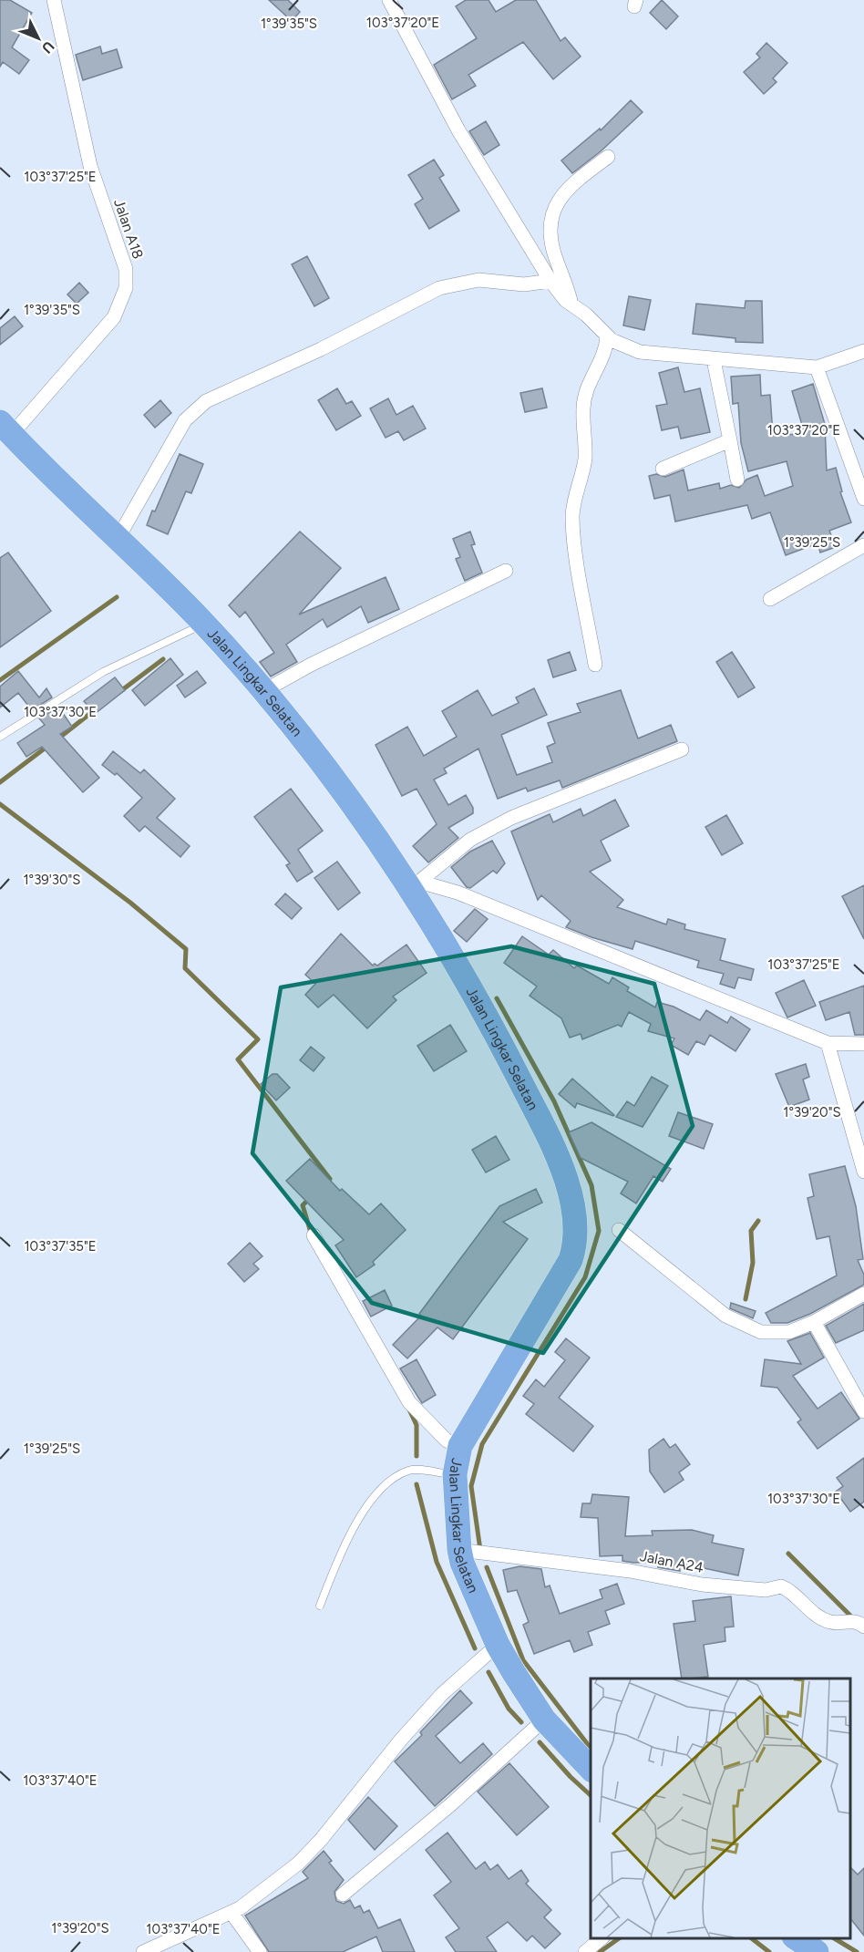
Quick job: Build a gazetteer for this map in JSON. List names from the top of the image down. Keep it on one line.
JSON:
{"streets":{"highway":["Jalan Lingkar Selatan"],"street":["Jalan A18","Jalan A24"]},"crossings":[["Jalan A18","Jalan Lingkar Selatan"],["Jalan Lingkar Selatan","Jalan A24"]],"north":"bottom right","coordinates":["103°37'20\"E","1°39'35\"S","103°37'25\"E","1°39'25\"S","103°37'30\"E","1°39'30\"S","1°39'20\"S","103°37'35\"E","103°37'40\"E"]}
